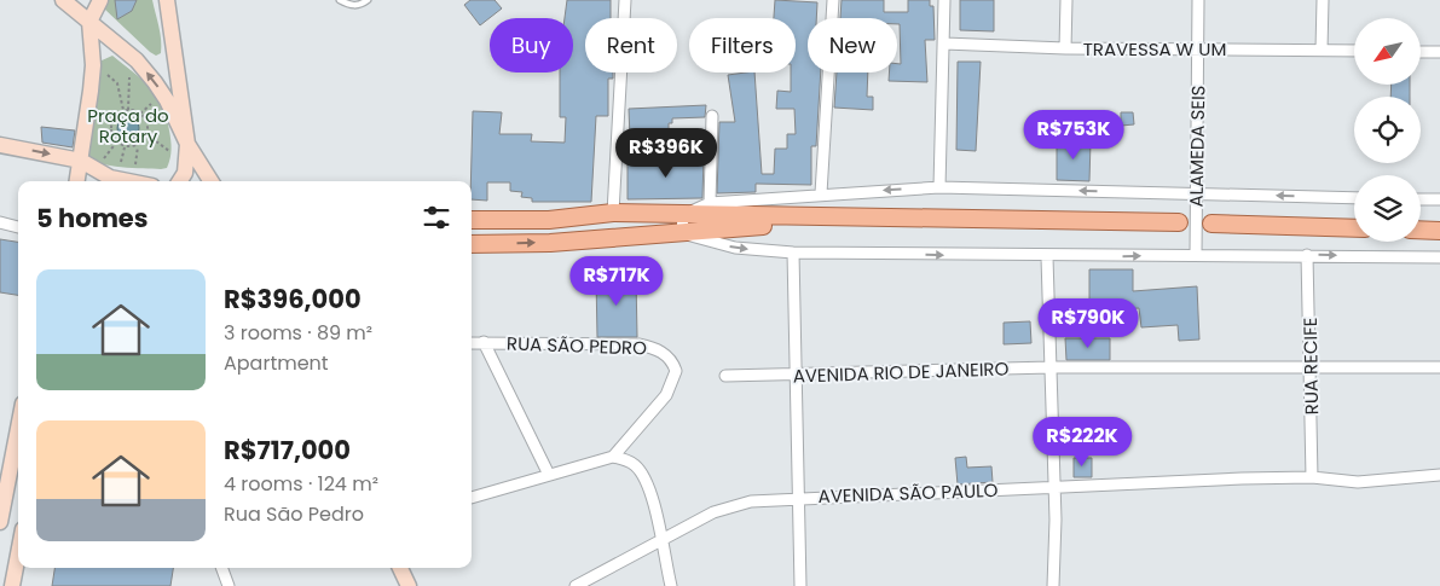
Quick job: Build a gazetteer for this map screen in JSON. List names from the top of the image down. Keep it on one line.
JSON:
{"streets":{"street":["TRAVESSA W UM","ALAMEDA SEIS","RUA SÃO PEDRO","RUA RECIFE","AVENIDA RIO DE JANEIRO","AVENIDA SÃO PAULO"]},"crossings":[["TRAVESSA W UM","ALAMEDA SEIS"],["RUA RECIFE","AVENIDA RIO DE JANEIRO"],["RUA RECIFE","AVENIDA SÃO PAULO"]],"parks":["Praça do Rotary"],"north":"bottom left","page":{"chip":["Buy","Rent","Filters","New"],"price":["R$753K","R$396K","R$717K","R$790K","R$222K"],"heading":"5 homes","list":[{"name":"R$396,000","note":"3 rooms · 89 m² · Apartment"},{"name":"R$717,000","note":"4 rooms · 124 m² · Rua São Pedro"}]}}
